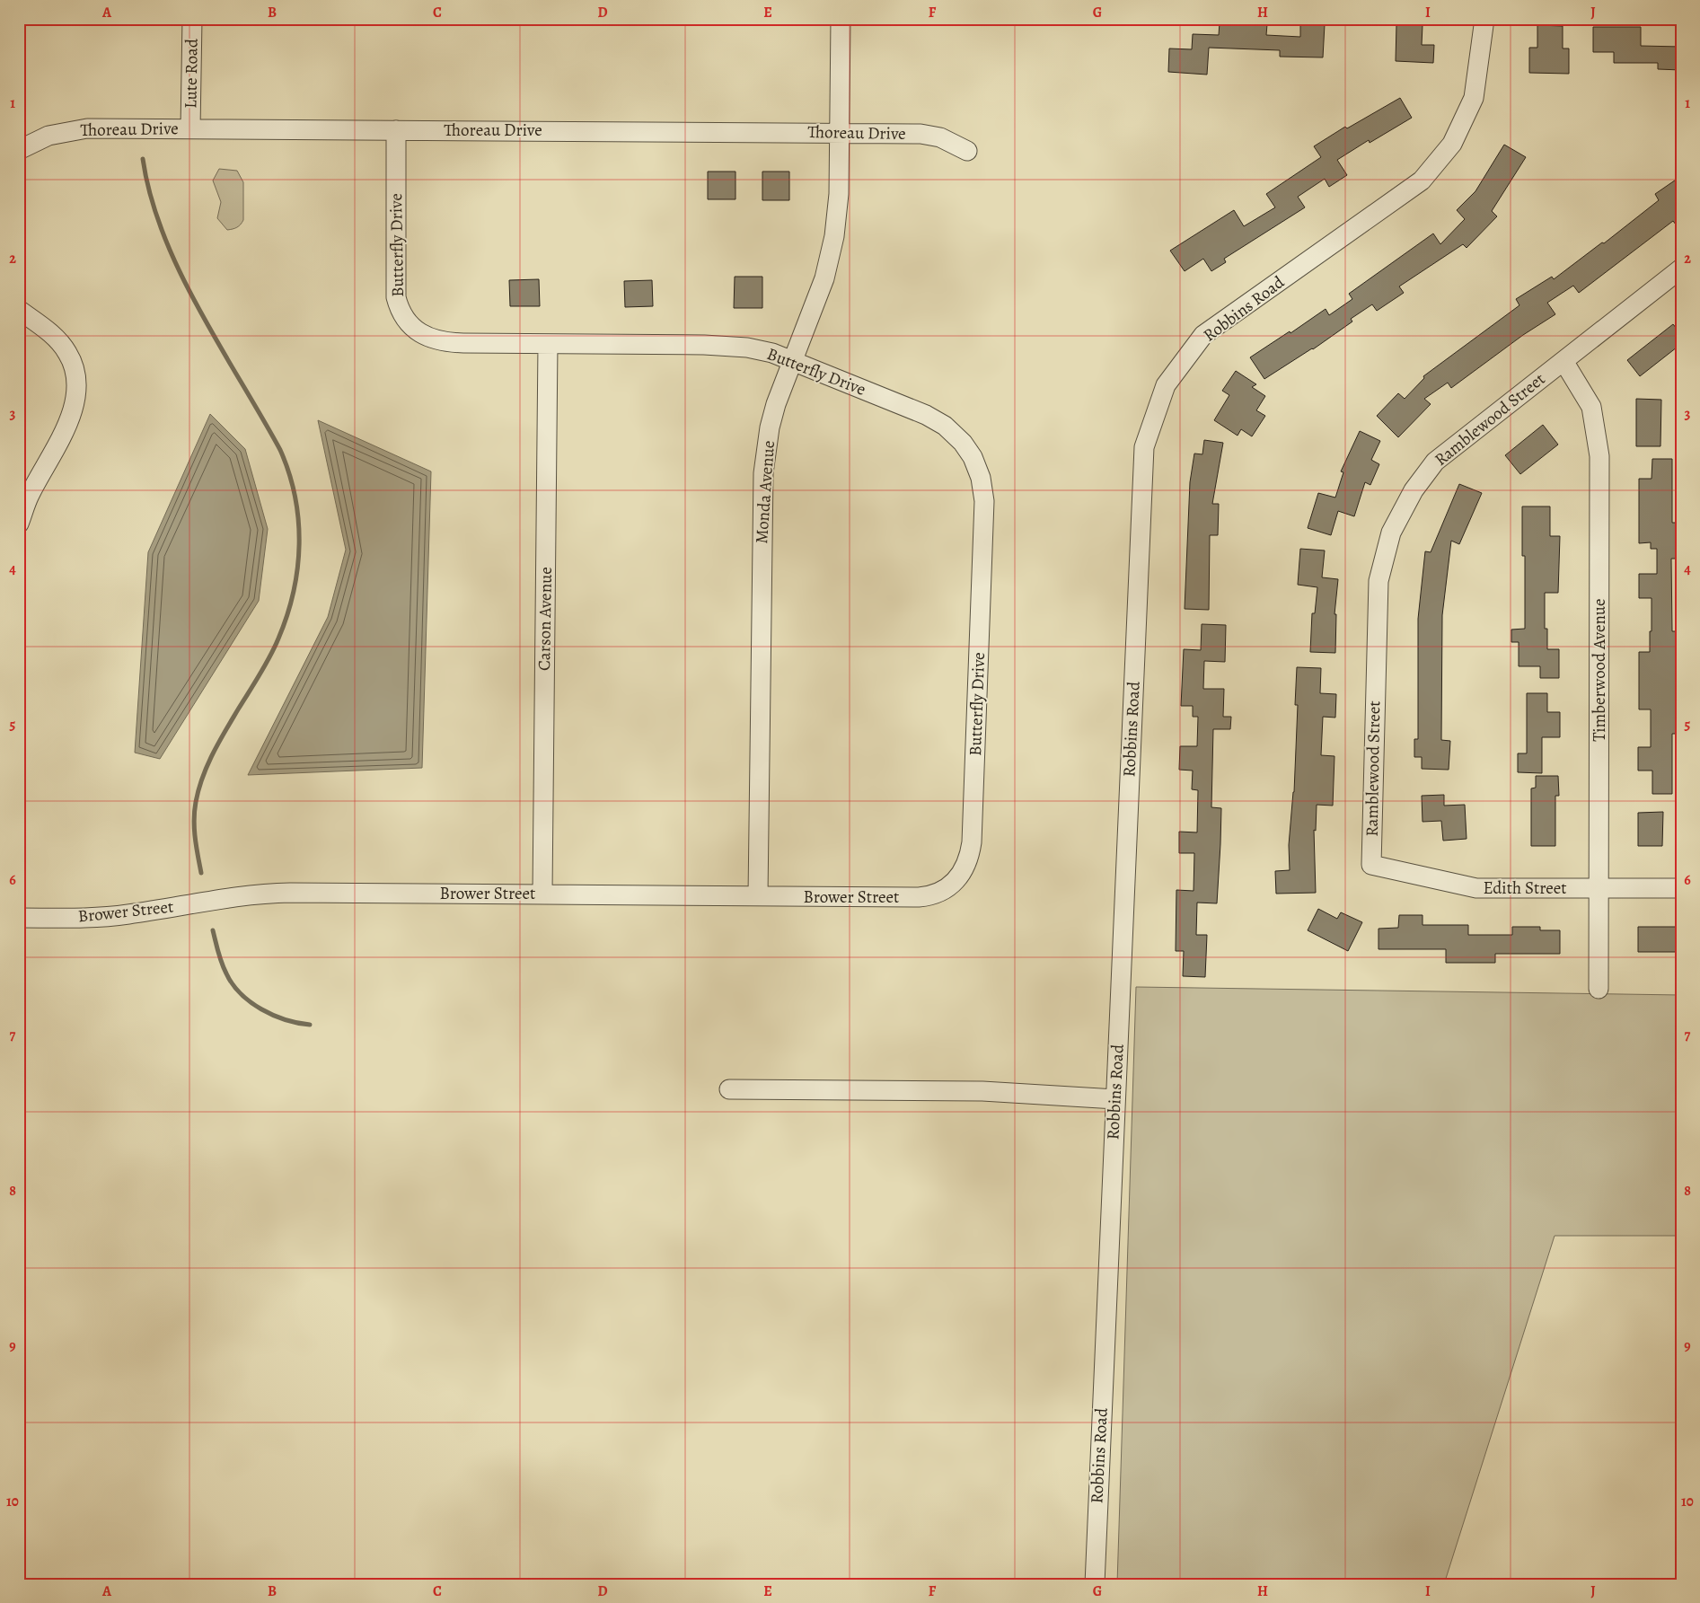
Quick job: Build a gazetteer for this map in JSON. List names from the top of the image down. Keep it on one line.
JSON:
{"streets":{"street":["Lute Road","Thoreau Drive","Butterfly Drive","Robbins Road","Ramblewood Street","Monda Avenue","Carson Avenue","Timberwood Avenue","Edith Street","Brower Street"]},"crossings":[["Lute Road","Thoreau Drive"],["Thoreau Drive","Butterfly Drive"],["Thoreau Drive","Monda Avenue"],["Butterfly Drive","Monda Avenue"],["Butterfly Drive","Carson Avenue"],["Butterfly Drive","Brower Street"],["Ramblewood Street","Timberwood Avenue"],["Ramblewood Street","Edith Street"],["Monda Avenue","Brower Street"],["Carson Avenue","Brower Street"],["Timberwood Avenue","Edith Street"]],"grid":{"columns":["A","B","C","D","E","F","G","H","I","J"],"rows":["1","2","3","4","5","6","7","8","9","10"]}}
